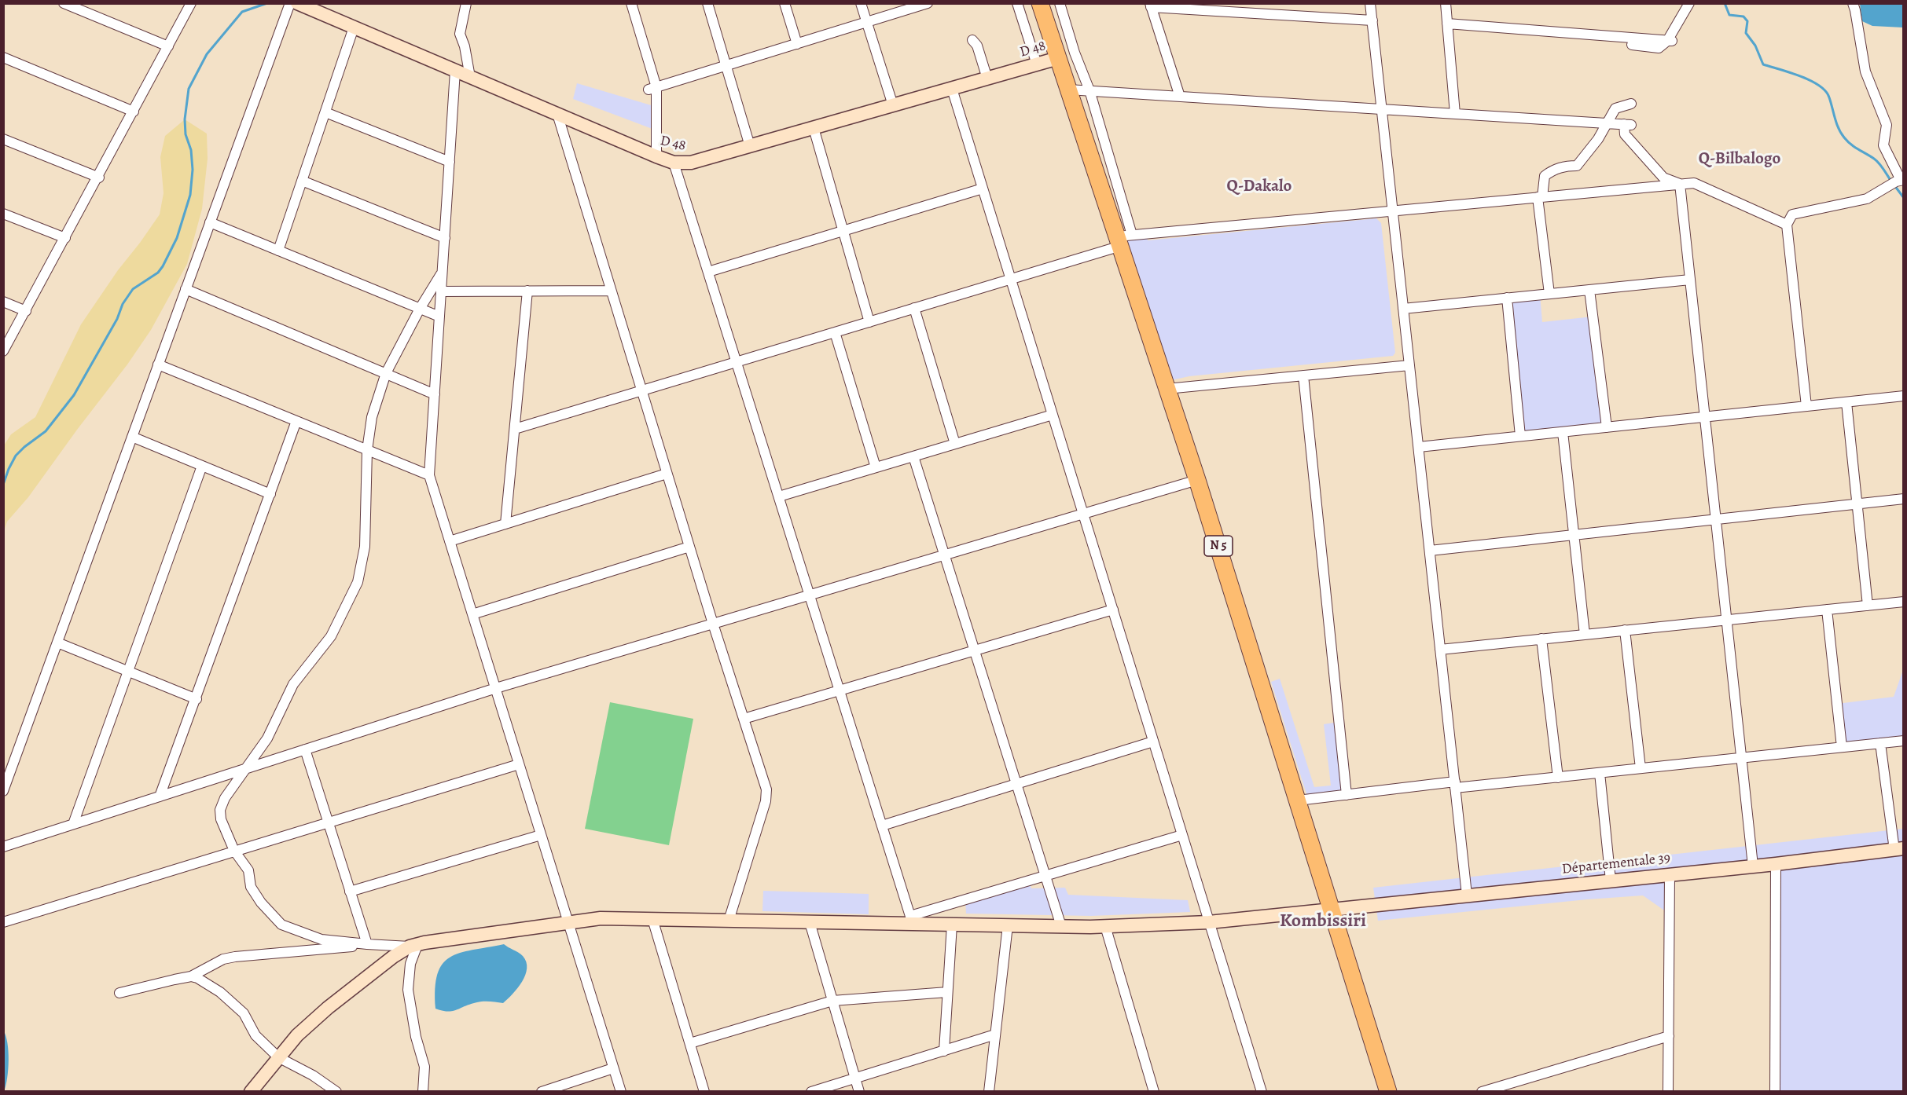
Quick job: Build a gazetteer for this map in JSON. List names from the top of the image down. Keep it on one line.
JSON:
{"streets":{"highway":["N 5"],"street":["D 48","Départementale 39"]},"crossings":[["D 48","N 5"],["N 5","Départementale 39"]],"districts":["Q-Bilbalogo","Q-Dakalo","Kombissiri"]}
